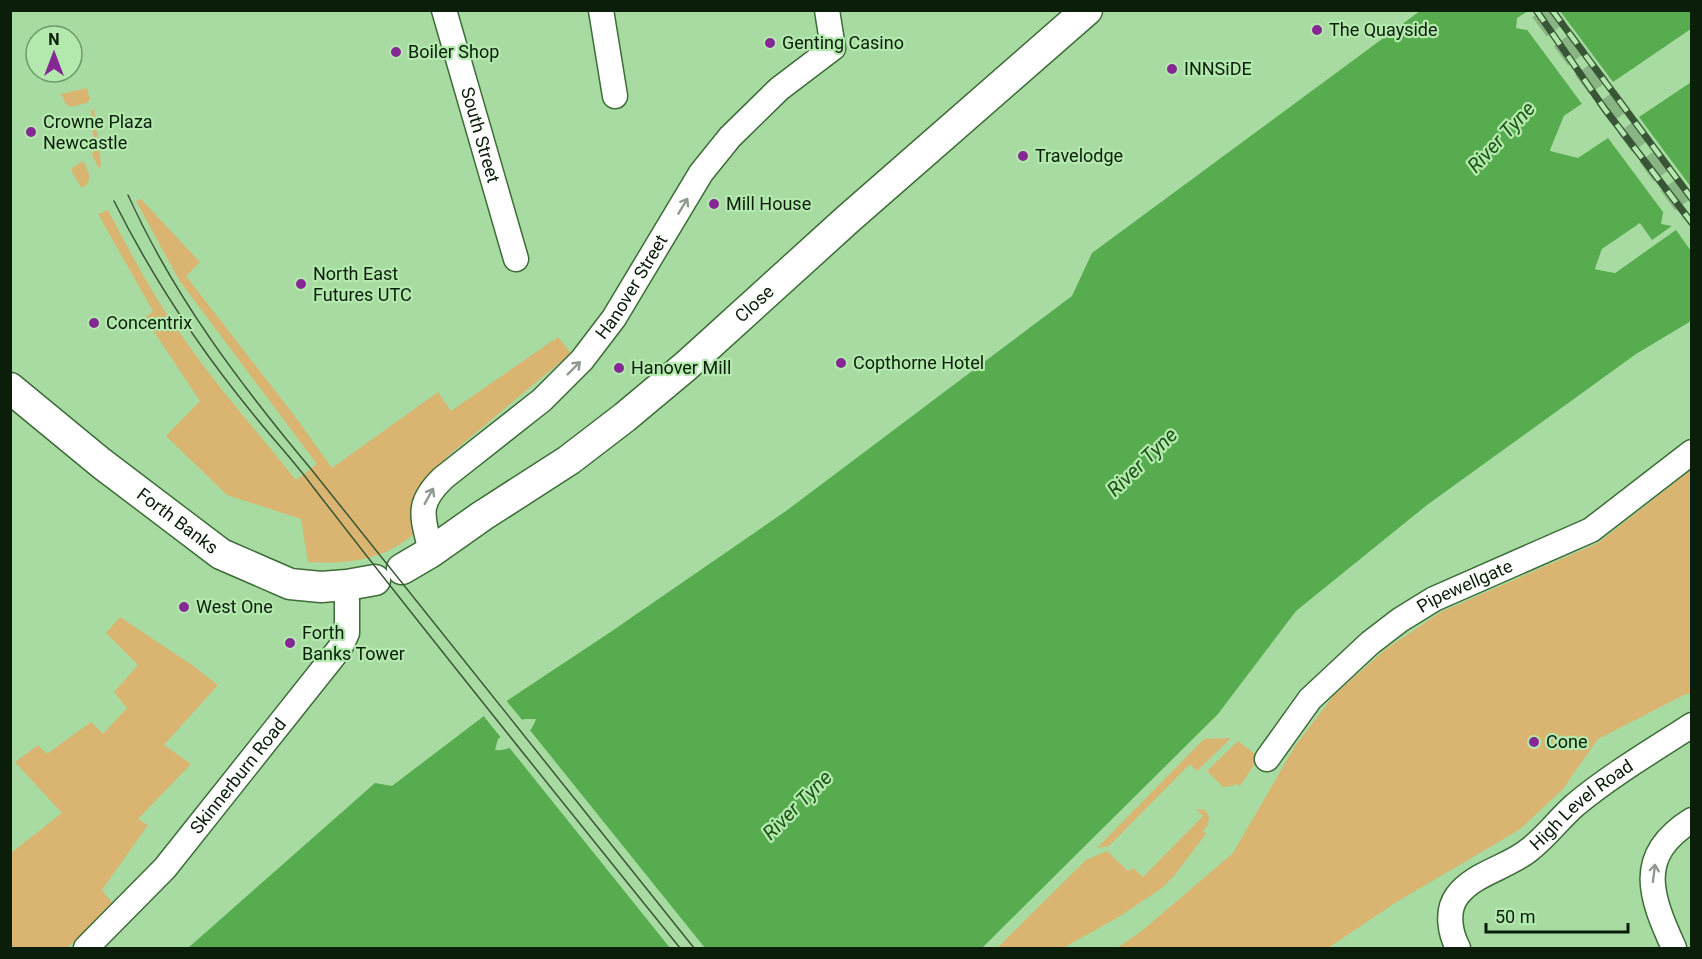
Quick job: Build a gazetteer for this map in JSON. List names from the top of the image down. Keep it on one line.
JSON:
{"streets":{"main road":["Close","Forth Banks"],"street":["South Street","Hanover Street","Pipewellgate","Skinnerburn Road","High Level Road"]},"crossings":[["Hanover Street","Close"],["Close","Forth Banks"],["Close","Skinnerburn Road"],["Forth Banks","Skinnerburn Road"]],"one_way":["Hanover Street"],"water":["River Tyne"],"places":["The Quayside","Genting Casino","Boiler Shop","INNSiDE","Crowne Plaza Newcastle","Travelodge","Mill House","North East Futures UTC","Concentrix","Copthorne Hotel","Hanover Mill","West One","Forth Banks Tower","Cone"],"scale_bar":"50 m","north":"top"}
